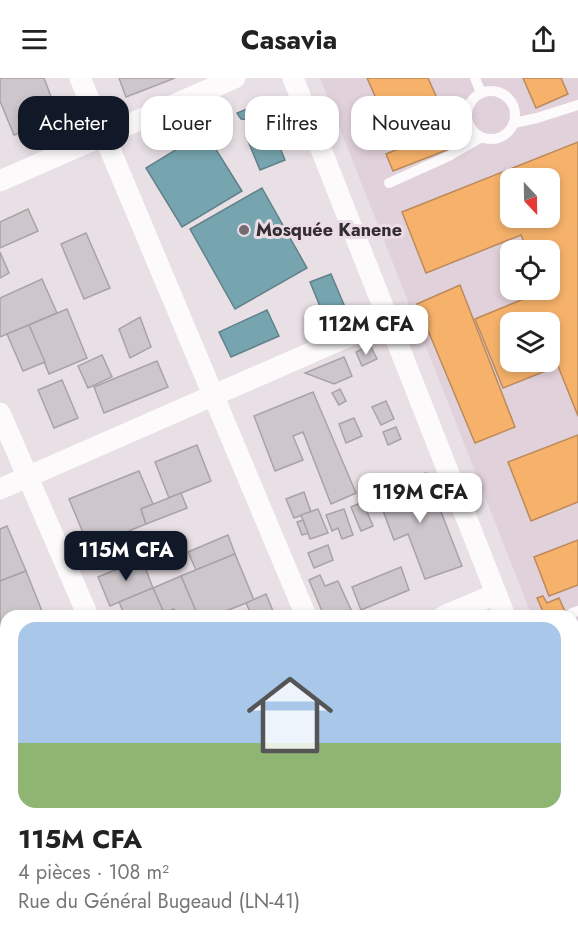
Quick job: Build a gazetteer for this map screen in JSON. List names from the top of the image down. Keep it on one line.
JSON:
{"places":["Mosquée Kanene"],"north":"bottom","page":{"header":"Casavia","chip":["Acheter","Louer","Filtres","Nouveau"],"price":["112M CFA","119M CFA","115M CFA"],"list":[{"name":"115M CFA","note":"4 pièces · 108 m² · Rue du Général Bugeaud (LN-41)"}]}}
